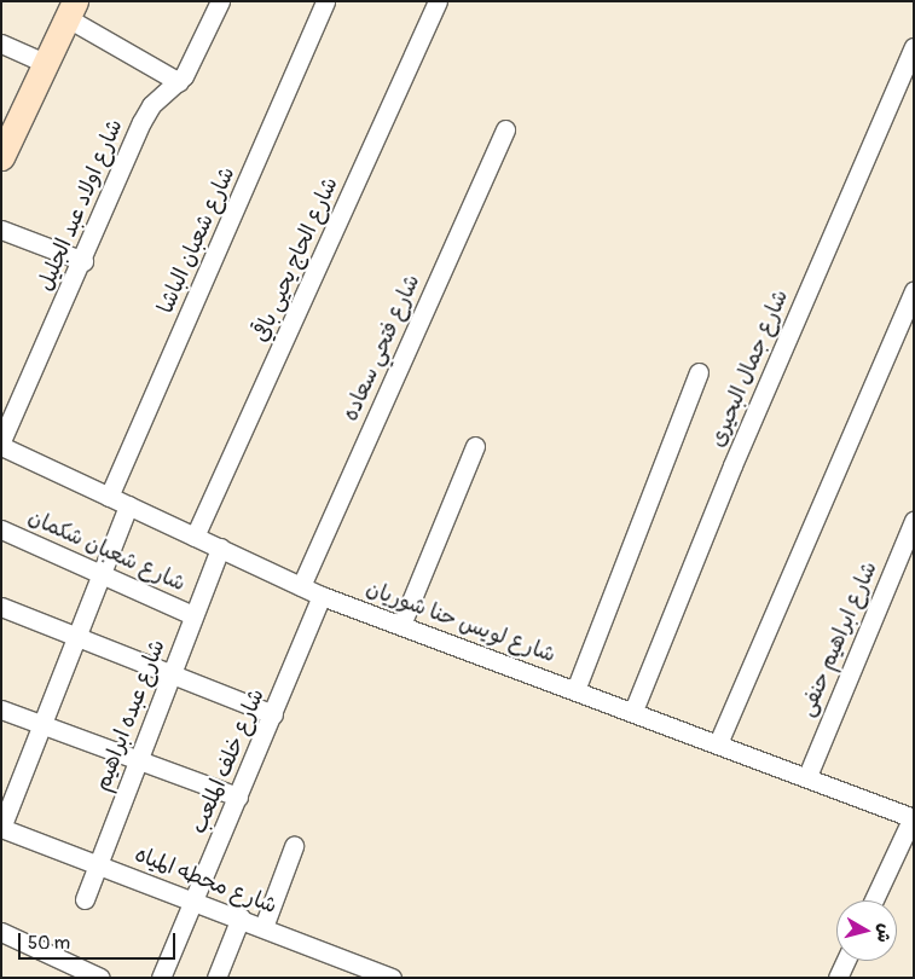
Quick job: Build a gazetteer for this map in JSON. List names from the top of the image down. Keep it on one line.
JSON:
{"streets":{"street":["شارع اولاد عبد الجليل","شارع شعبان الباشا","شارع الحاج يحيى باقي","شارع فتحي سعاده","شارع جمال البحيرى","شارع شعبان شكمان","شارع لويس حنا شوريان","شارع ابراهيم حنفى","شارع عبده ابراهيم","شارع خلف الملعب","شارع محطه المياه"]},"crossings":[["شارع شعبان الباشا","شارع لويس حنا شوريان"],["شارع الحاج يحيى باقي","شارع لويس حنا شوريان"],["شارع فتحي سعاده","شارع لويس حنا شوريان"],["شارع جمال البحيرى","شارع لويس حنا شوريان"],["شارع شعبان شكمان","شارع عبده ابراهيم"],["شارع لويس حنا شوريان","شارع ابراهيم حنفى"],["شارع لويس حنا شوريان","شارع عبده ابراهيم"],["شارع لويس حنا شوريان","شارع خلف الملعب"],["شارع عبده ابراهيم","شارع محطه المياه"],["شارع خلف الملعب","شارع محطه المياه"]],"scale_bar":"50 m","north":"right"}
